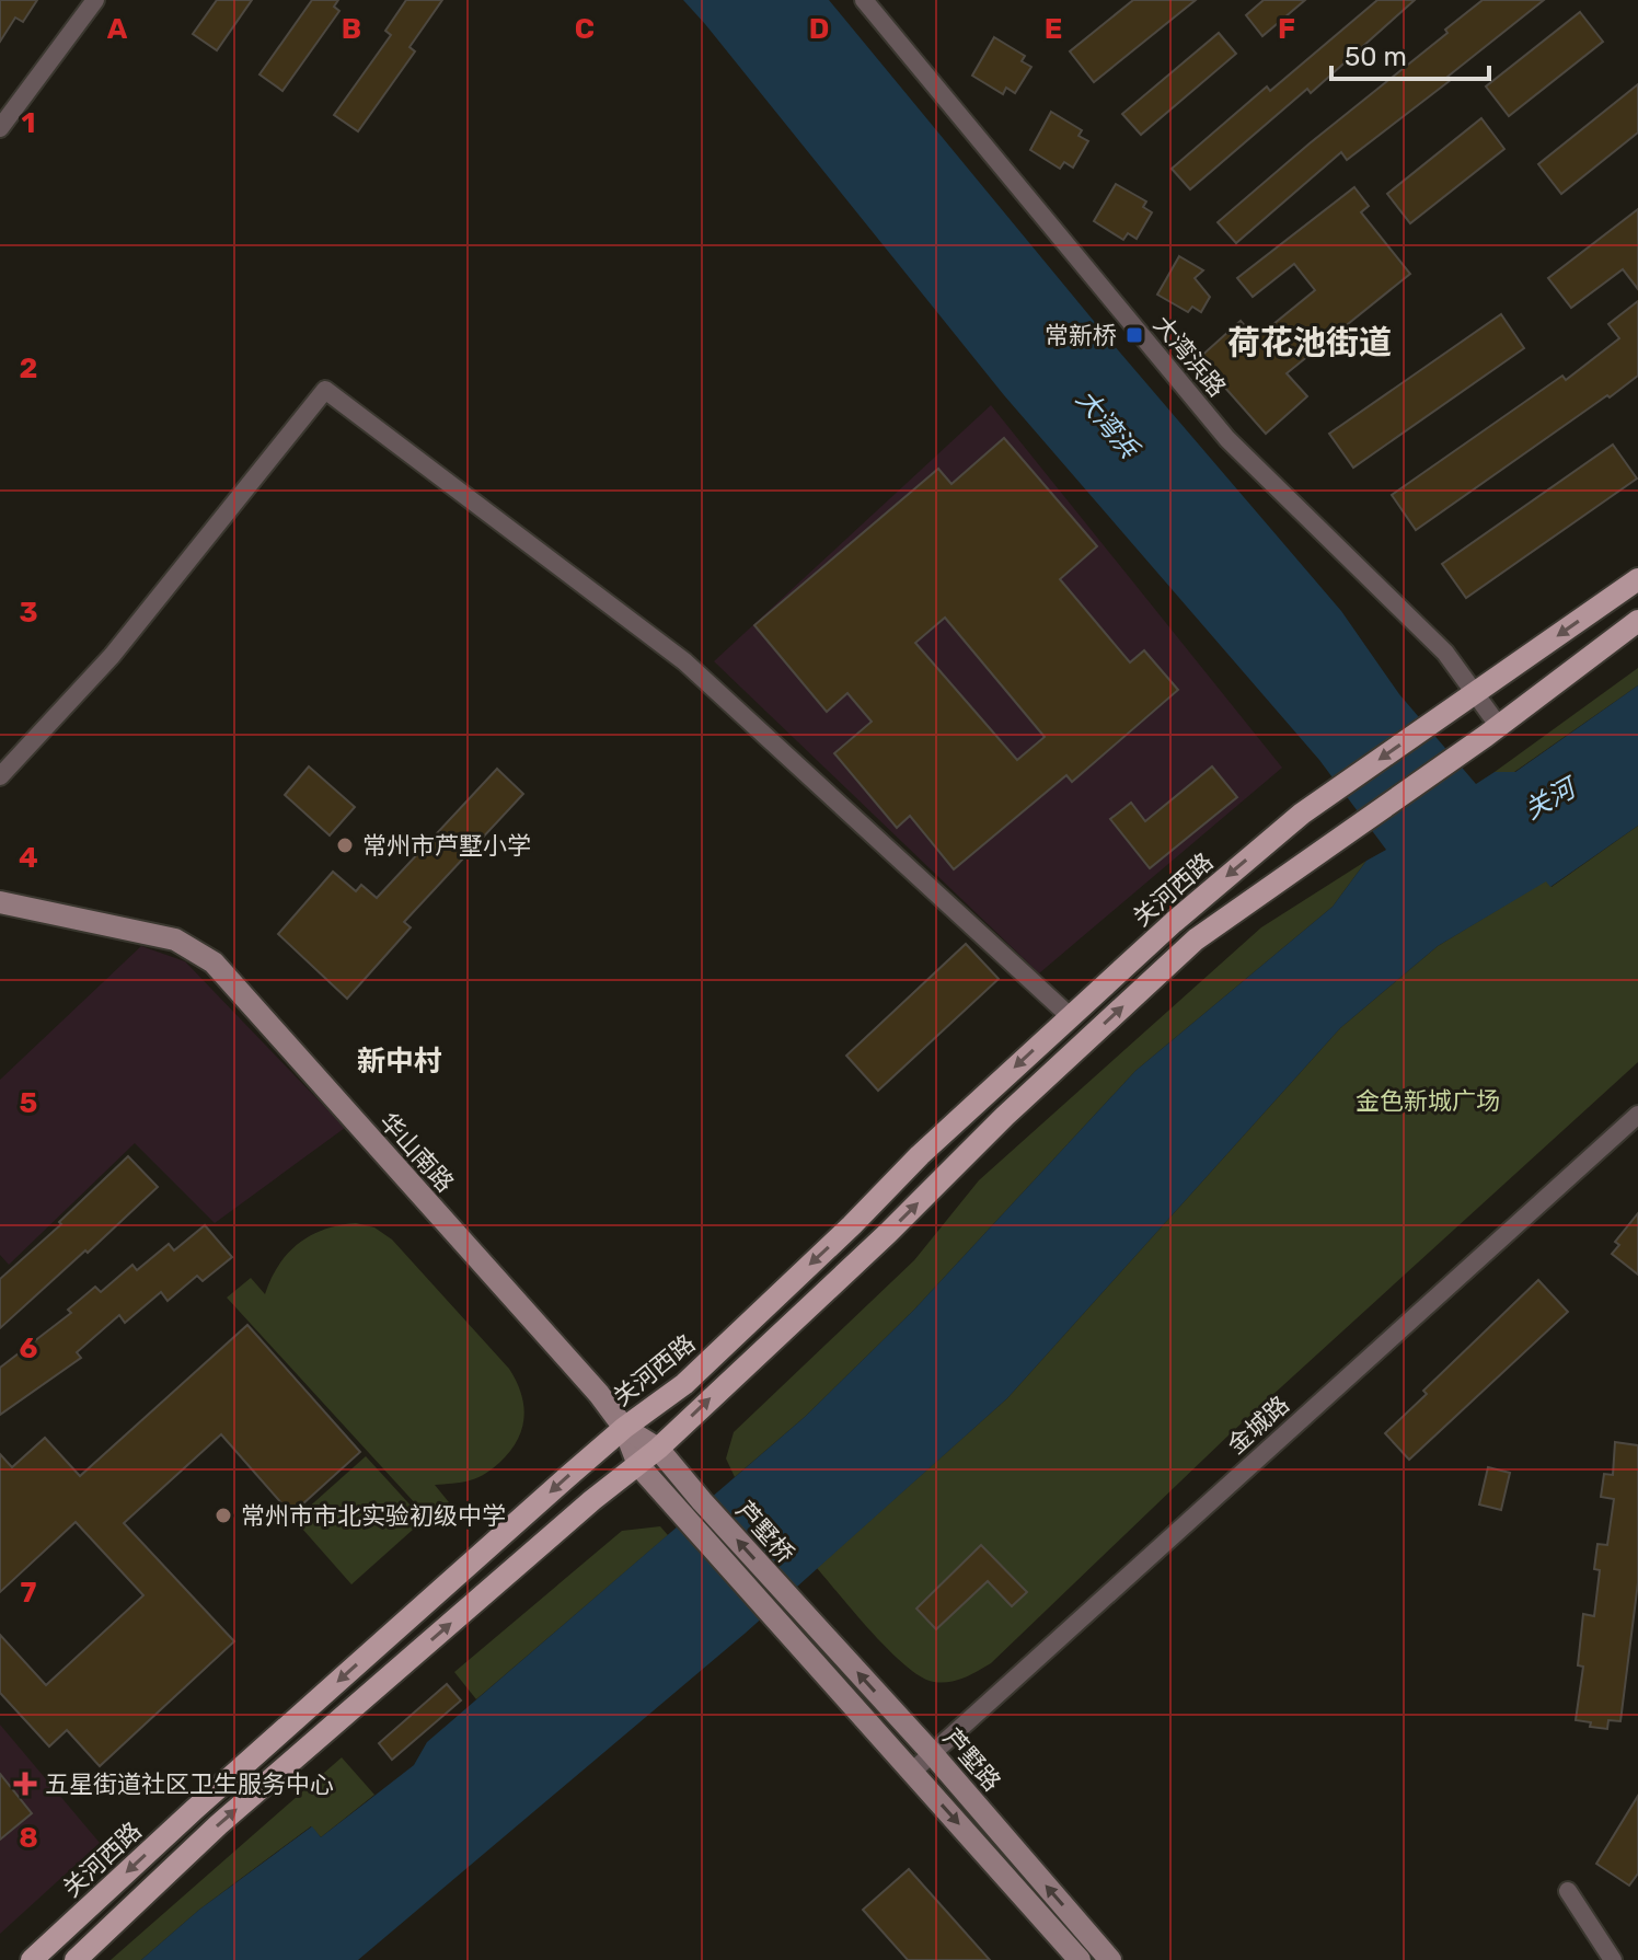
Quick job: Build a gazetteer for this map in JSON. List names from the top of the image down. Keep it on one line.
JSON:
{"streets":{"main road":["关河西路","华山南路","芦墅桥","芦墅路"],"street":["大湾浜路","金城路"]},"crossings":[["大湾浜路","关河西路"],["关河西路","华山南路"],["金城路","芦墅桥"],["金城路","芦墅路"],["芦墅桥","芦墅路"]],"districts":["荷花池街道","新中村"],"water":["大湾浜","关河"],"parks":["金色新城广场"],"places":{"transit":["常新桥"],"other":["常州市芦墅小学","常州市市北实验初级中学"],"health":["五星街道社区卫生服务中心"]},"scale_bar":"50 m","grid":{"columns":["A","B","C","D","E","F"],"rows":["1","2","3","4","5","6","7","8"]}}
